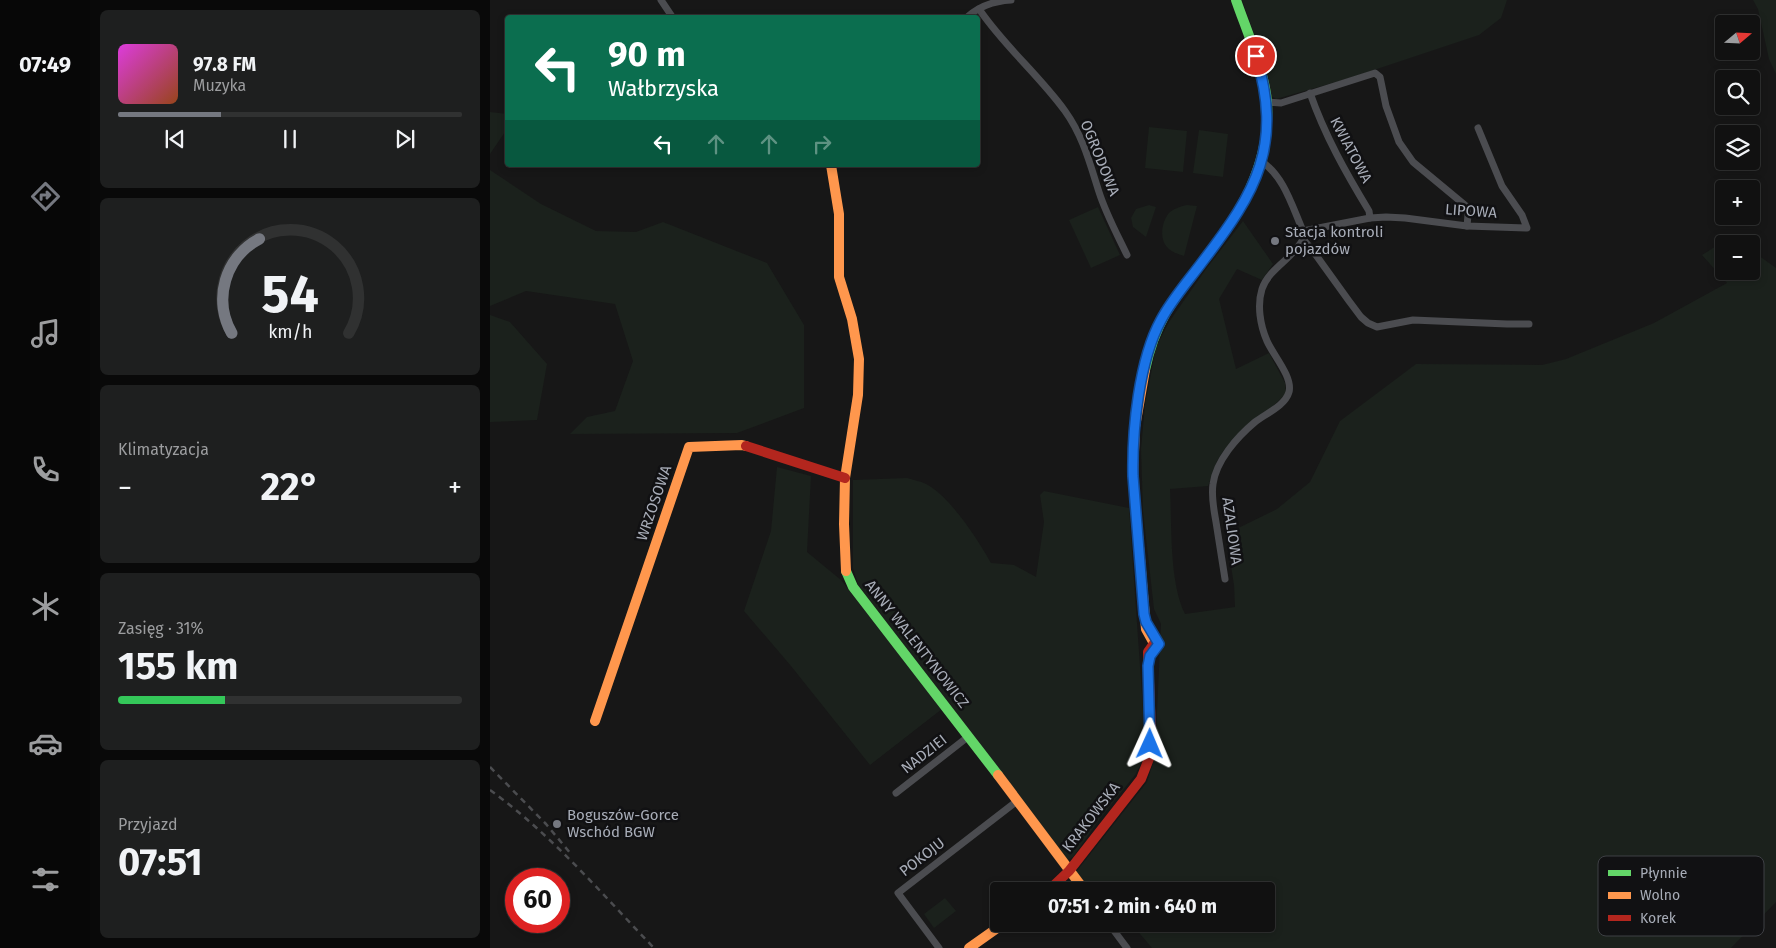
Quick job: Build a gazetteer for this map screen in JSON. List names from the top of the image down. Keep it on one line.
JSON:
{"streets":{"street":["KWIATOWA","OGRODOWA","LIPOWA","WRZOSOWA","AZALIOWA","ANNY WALENTYNOWICZ","NADZIEI","KRAKOWSKA","POKOJU"]},"crossings":[["KWIATOWA","LIPOWA"],["WRZOSOWA","ANNY WALENTYNOWICZ"],["ANNY WALENTYNOWICZ","NADZIEI"],["ANNY WALENTYNOWICZ","KRAKOWSKA"],["ANNY WALENTYNOWICZ","POKOJU"]],"places":["Stacja kontroli pojazdów","Boguszów-Gorce Wschód BGW"],"legend":["Płynnie","Wolno","Korek"],"north":"right","page":{"tabs":"07:49","map_buttons":["+","−"],"turn":["90 m","Wałbrzyska"],"song":["97.8 FM","Muzyka"],"tile":["Klimatyzacja",["Zasięg · 31%","155 km"],["Przyjazd","07:51"]],"heat":["−","22°","+"],"limit":"60","trip":"07:51 · 2 min · 640 m","gauge":["54","km/h"]}}
